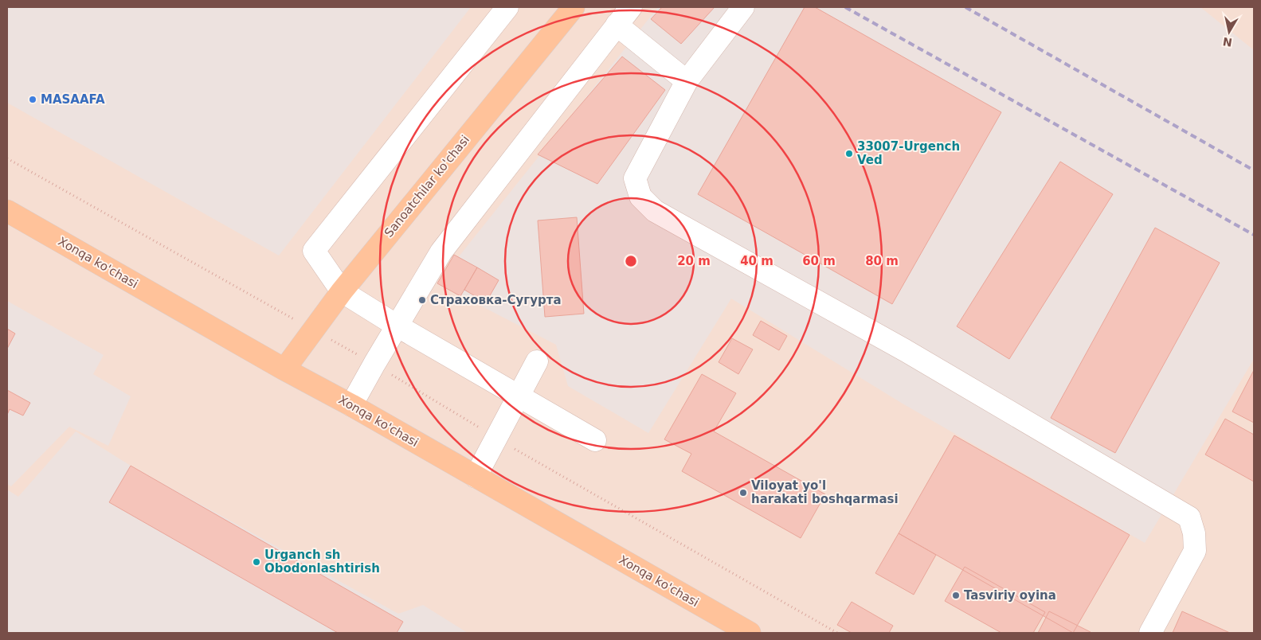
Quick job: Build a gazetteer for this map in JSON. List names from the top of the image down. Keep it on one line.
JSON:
{"streets":{"main road":["Sanoatchilar ko'chasi","Xonqa ko'chasi"]},"crossings":[["Sanoatchilar ko'chasi","Xonqa ko'chasi"]],"places":["MASAAFA","33007-Urgench Ved","Страховка-Сугурта","Viloyat yo'l harakati boshqarmasi","Urganch sh Obodonlashtirish","Tasviriy oyina"],"north":"bottom","rings":["20 m","40 m","60 m","80 m"]}
